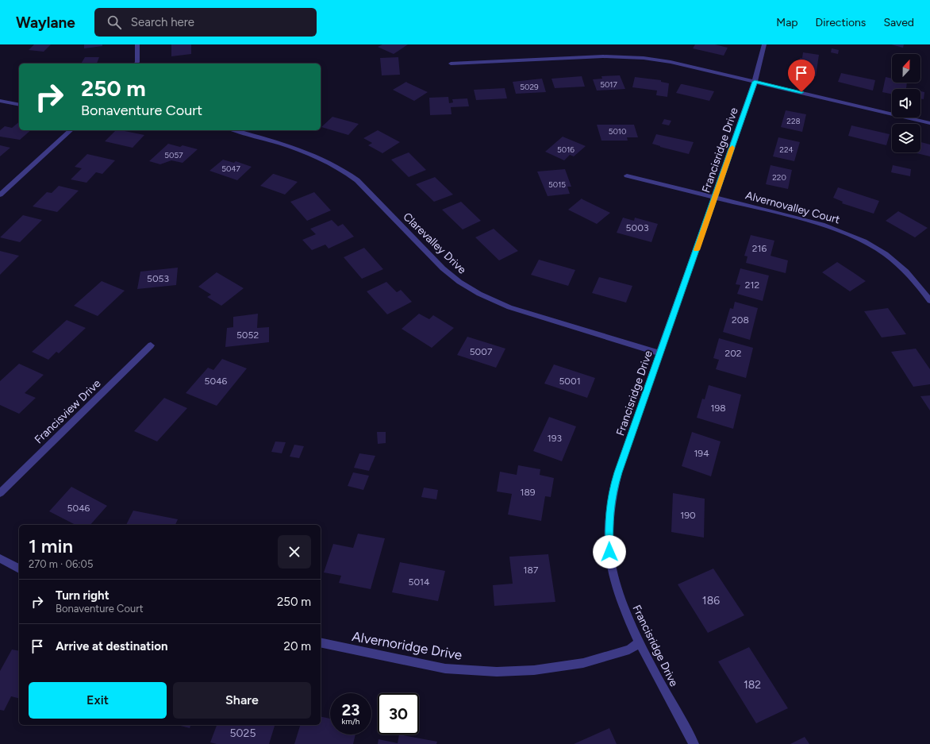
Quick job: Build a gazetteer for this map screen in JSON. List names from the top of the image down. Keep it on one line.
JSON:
{"streets":{"street":["Francisridge Drive","Alvernovalley Court","Clarevalley Drive","Francisview Drive","Alvernoridge Drive"]},"crossings":[["Francisridge Drive","Alvernovalley Court"],["Francisridge Drive","Clarevalley Drive"],["Francisridge Drive","Alvernoridge Drive"]],"house_numbers":["5017","5029","228","5010","5016","224","5057","5047","220","5015","5003","216","5053","212","208","5052","5007","202","5046","5001","198","193","194","189","5046","190","187","5014","186","182","5025"],"north":"top","page":{"header":"Waylane","search":"Search here","nav":["Map","Directions","Saved"],"turn":["250 m","Bonaventure Court"],"heading":["1 min","270 m · 06:05"],"list":[{"name":"Turn right","note":"Bonaventure Court","value":"250 m"},{"name":"Arrive at destination","value":"20 m"}],"buttons":["Exit","Share"],"speed":"23 km/h","limit":"30"}}
